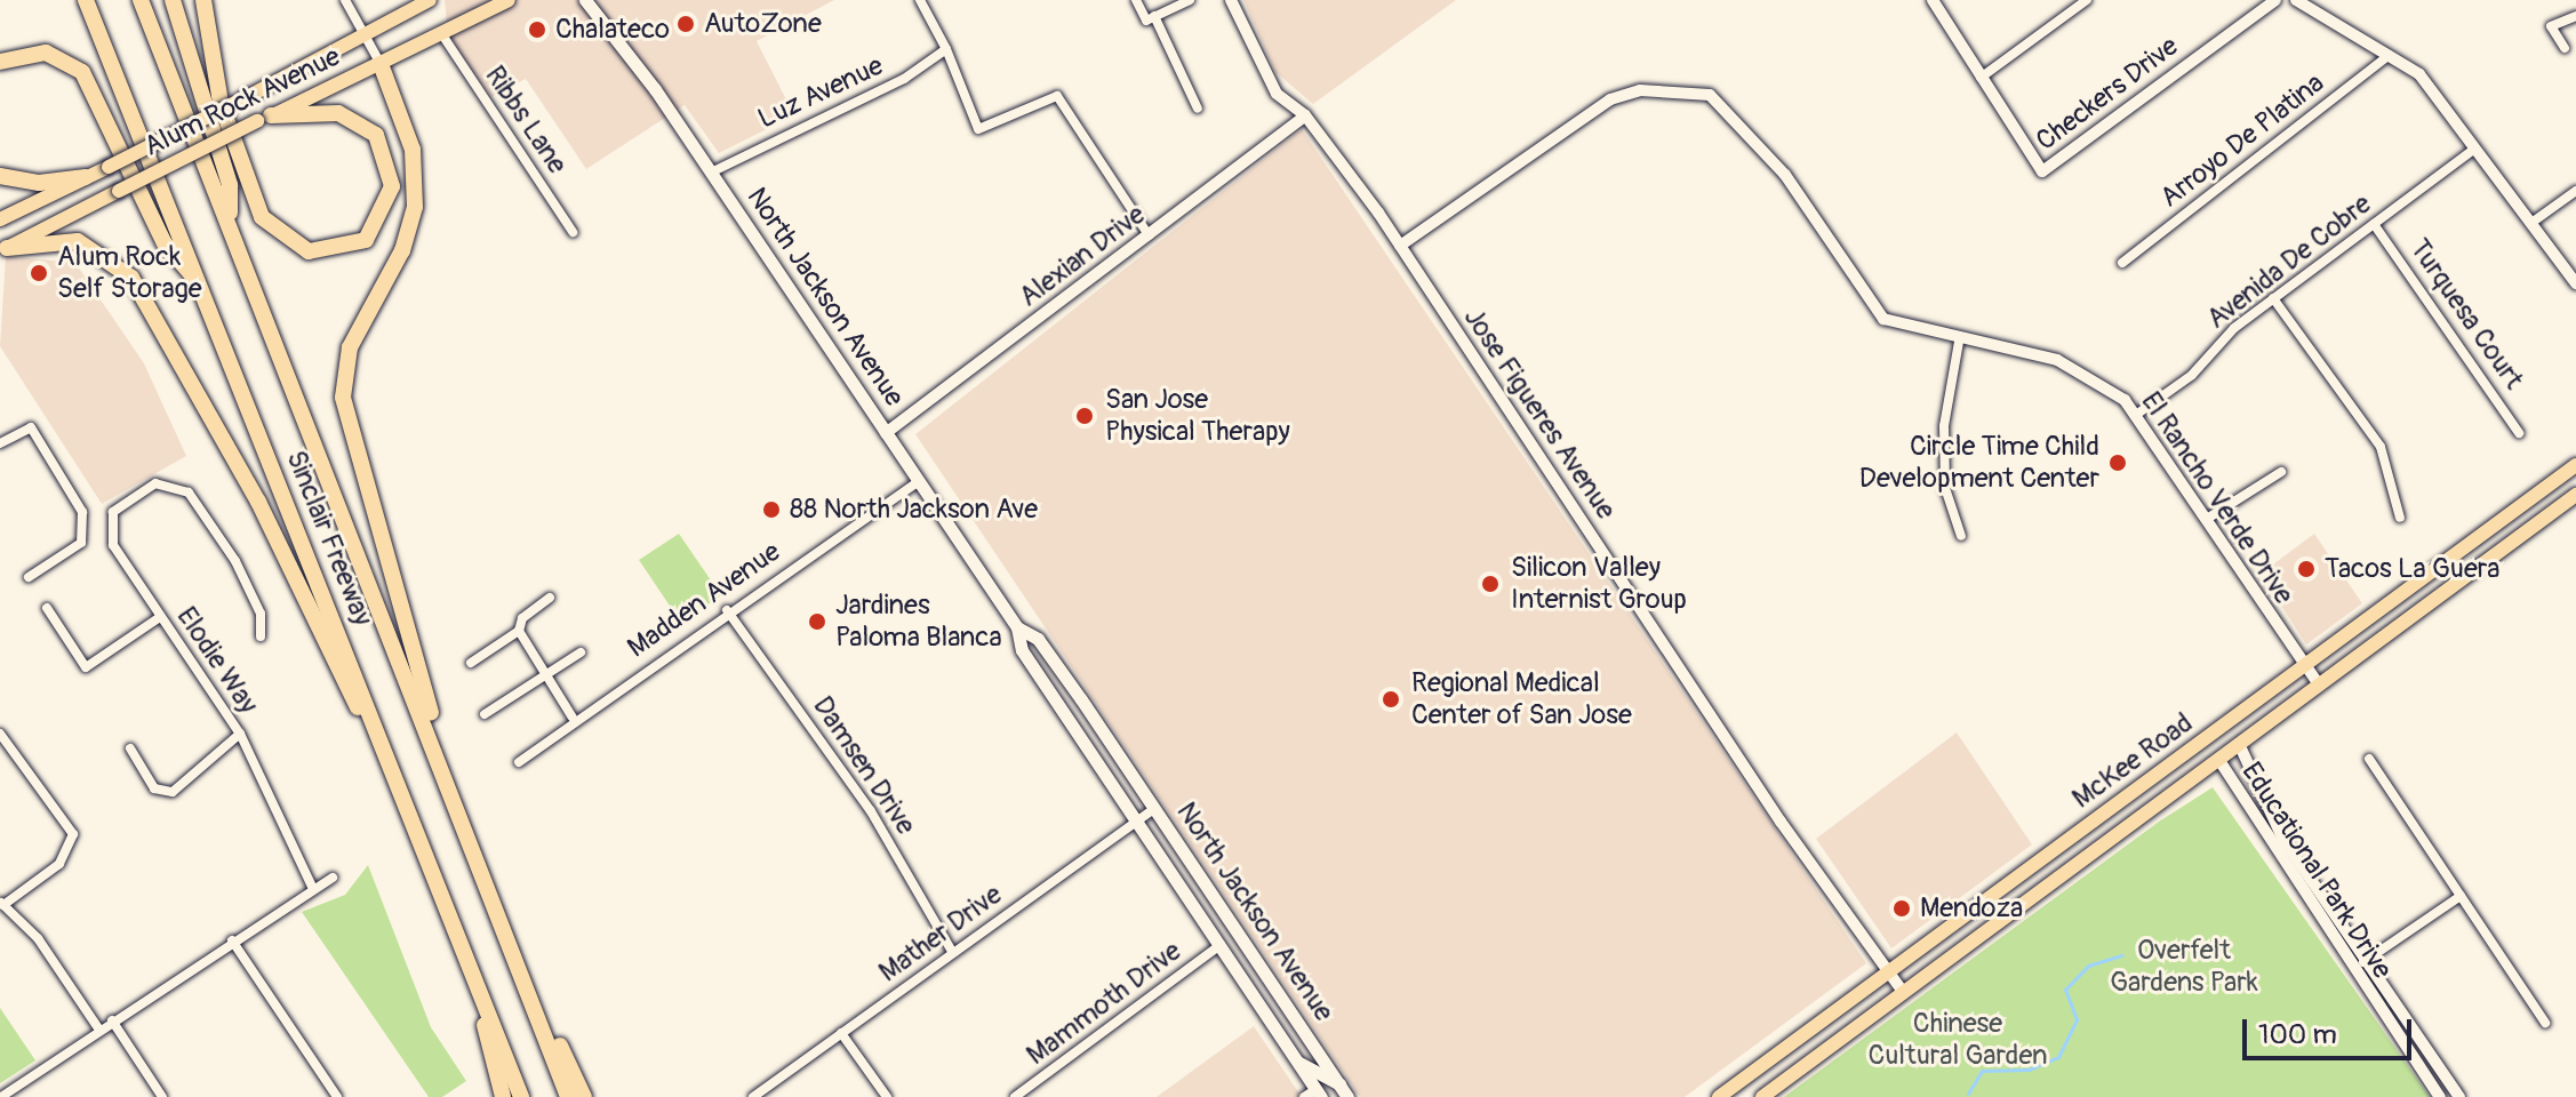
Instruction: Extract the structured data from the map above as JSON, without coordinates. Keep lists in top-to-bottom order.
{
  "streets": {
    "highway": ["Sinclair Freeway"],
    "main road": ["Alum Rock Avenue", "North Jackson Avenue", "McKee Road"],
    "street": [
      "Luz Avenue",
      "Checkers Drive",
      "Ribbs Lane",
      "Arroyo De Platina",
      "Alexian Drive",
      "Avenida De Cobre",
      "Turquesa Court",
      "Jose Figueres Avenue",
      "El Rancho Verde Drive",
      "Madden Avenue",
      "Elodie Way",
      "Damsen Drive",
      "Educational Park Drive",
      "Mather Drive",
      "Mammoth Drive"
    ]
  },
  "crossings": [
    ["Luz Avenue", "North Jackson Avenue"],
    ["Alum Rock Avenue", "Ribbs Lane"],
    ["Alexian Drive", "North Jackson Avenue"],
    ["Alexian Drive", "Jose Figueres Avenue"],
    ["Avenida De Cobre", "Turquesa Court"],
    ["Avenida De Cobre", "El Rancho Verde Drive"],
    ["North Jackson Avenue", "Madden Avenue"],
    ["North Jackson Avenue", "Mather Drive"],
    ["North Jackson Avenue", "Mammoth Drive"],
    ["Jose Figueres Avenue", "El Rancho Verde Drive"],
    ["Jose Figueres Avenue", "McKee Road"],
    ["El Rancho Verde Drive", "McKee Road"],
    ["Madden Avenue", "Damsen Drive"],
    ["McKee Road", "Educational Park Drive"],
    ["Damsen Drive", "Mather Drive"]
  ],
  "parks": ["Overfelt Gardens Park", "Chinese Cultural Garden"],
  "places": [
    "AutoZone",
    "Chalateco",
    "Alum Rock Self Storage",
    "San Jose Physical Therapy",
    "Circle Time Child Development Center",
    "88 North Jackson Ave",
    "Tacos La Guera",
    "Silicon Valley Internist Group",
    "Jardines Paloma Blanca",
    "Regional Medical Center of San Jose",
    "Mendoza"
  ],
  "scale_bar": "100 m"
}
